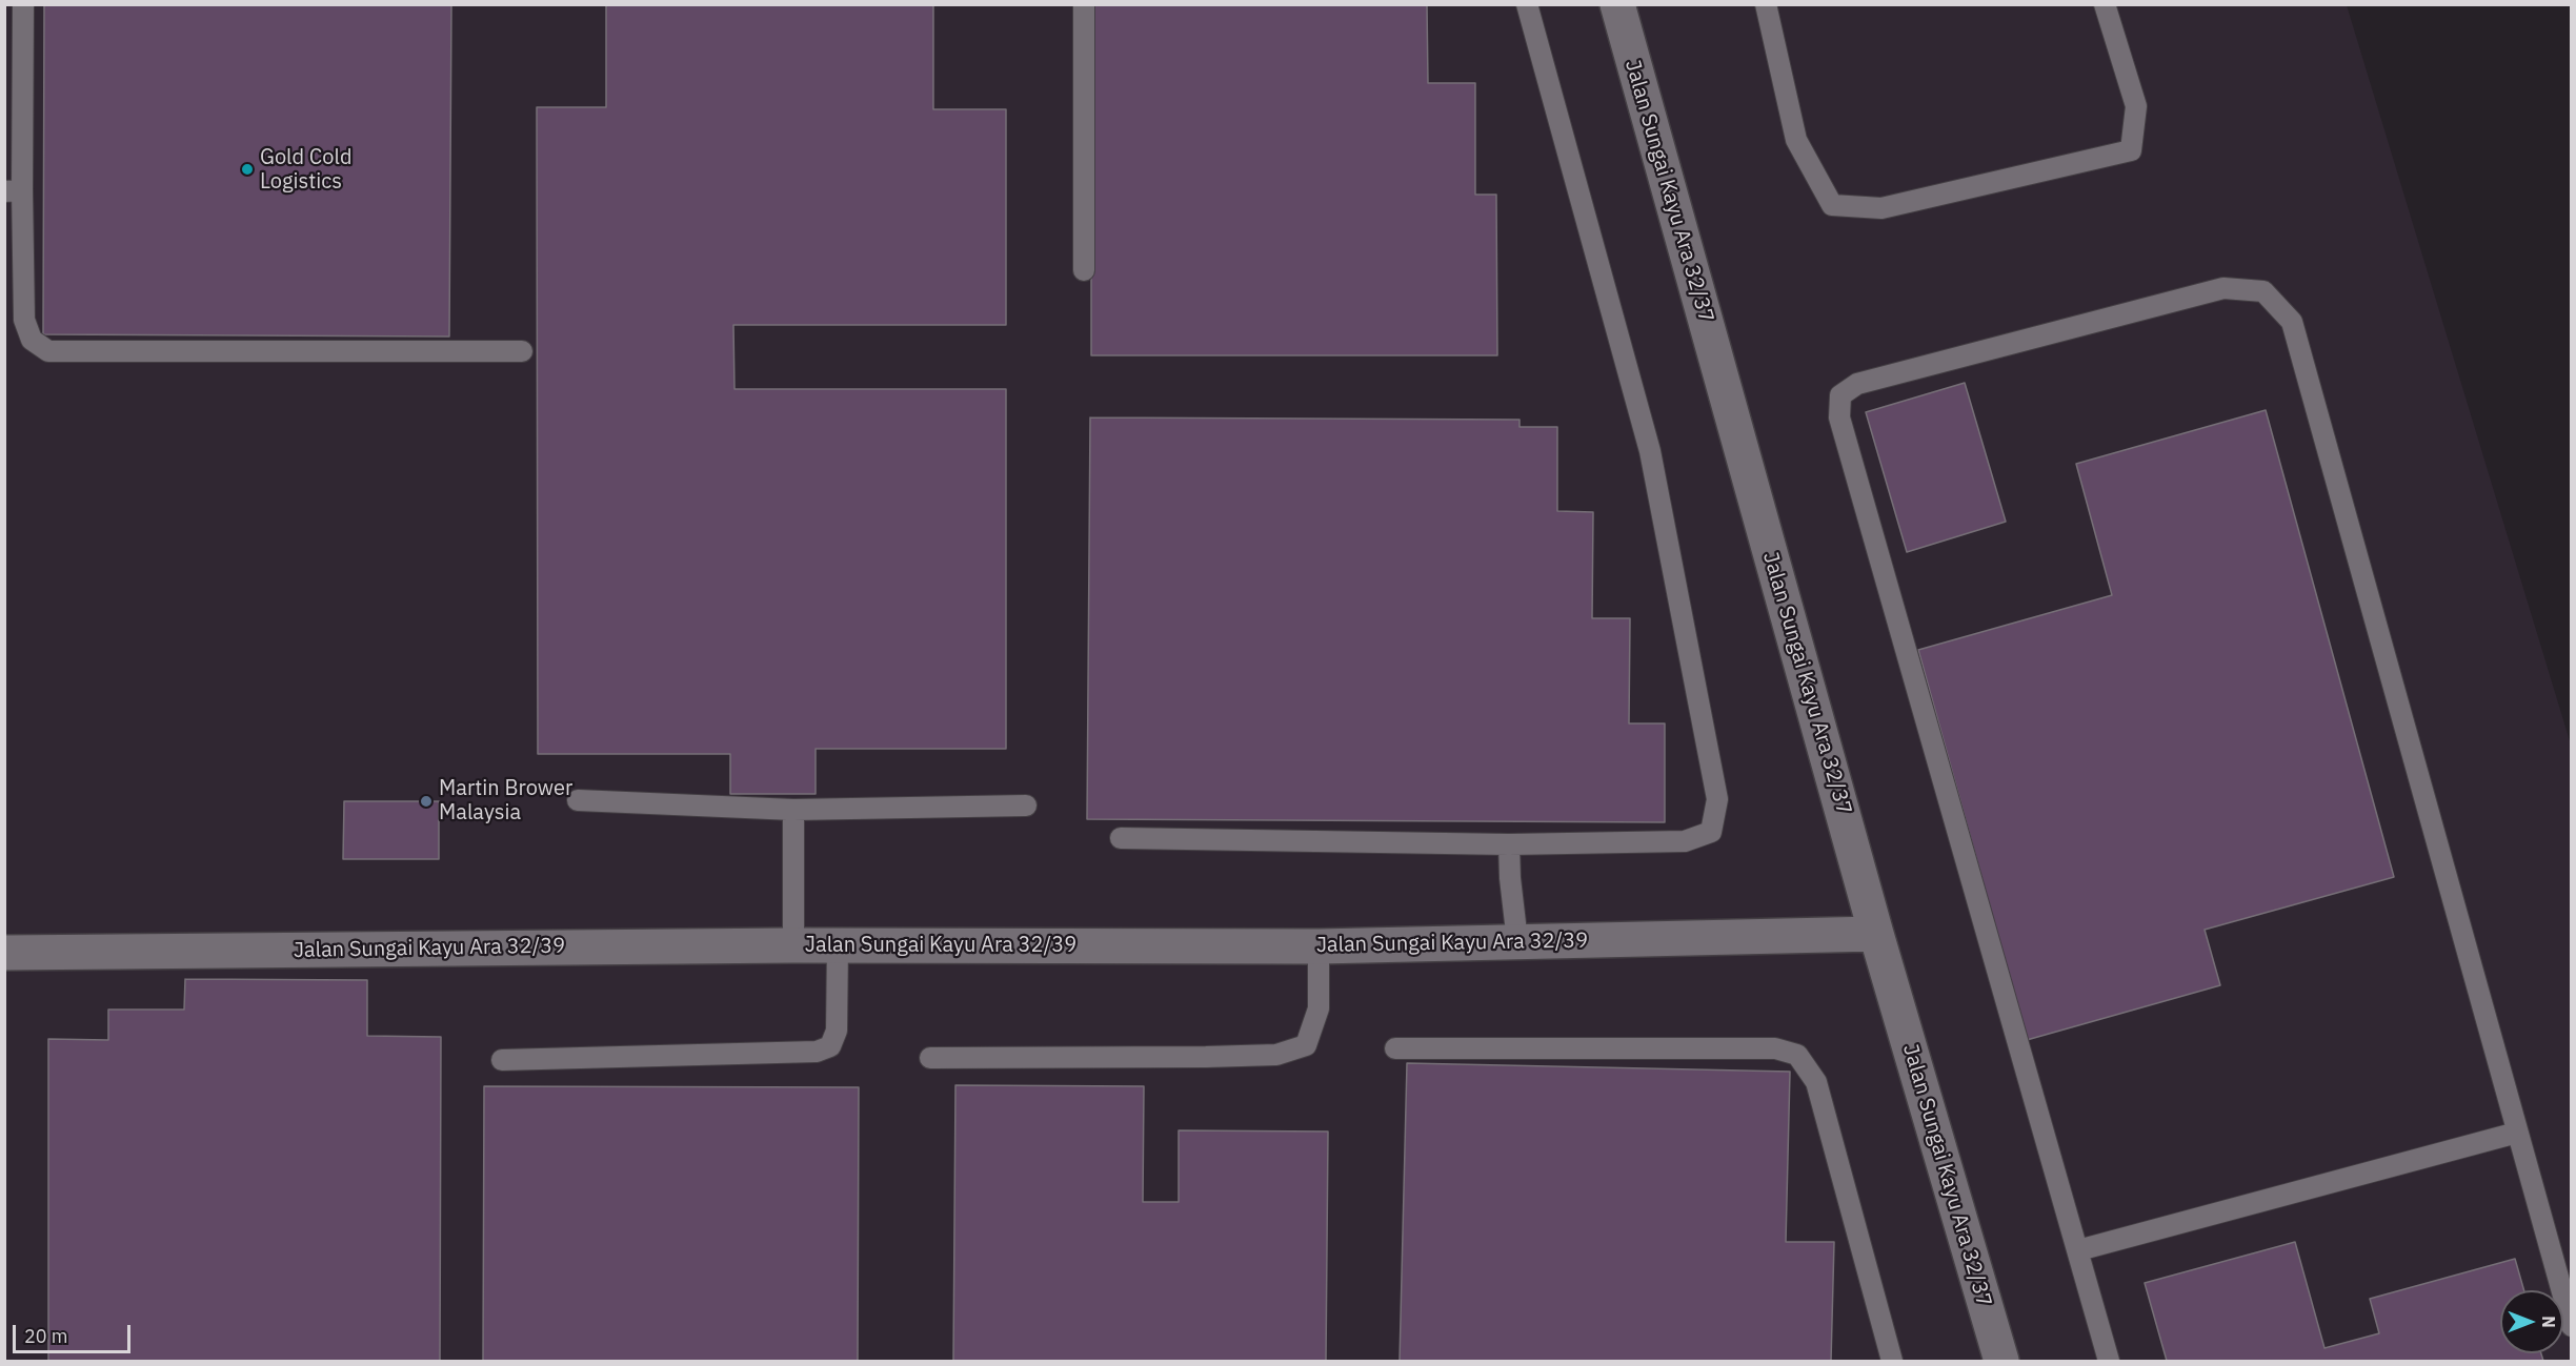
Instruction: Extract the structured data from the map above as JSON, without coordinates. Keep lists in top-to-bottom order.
{
  "streets": {
    "street": ["Jalan Sungai Kayu Ara 32/37", "Jalan Sungai Kayu Ara 32/39"]
  },
  "crossings": [
    ["Jalan Sungai Kayu Ara 32/37", "Jalan Sungai Kayu Ara 32/39"]
  ],
  "places": ["Gold Cold Logistics", "Martin Brower Malaysia"],
  "scale_bar": "20 m",
  "north": "right"
}
